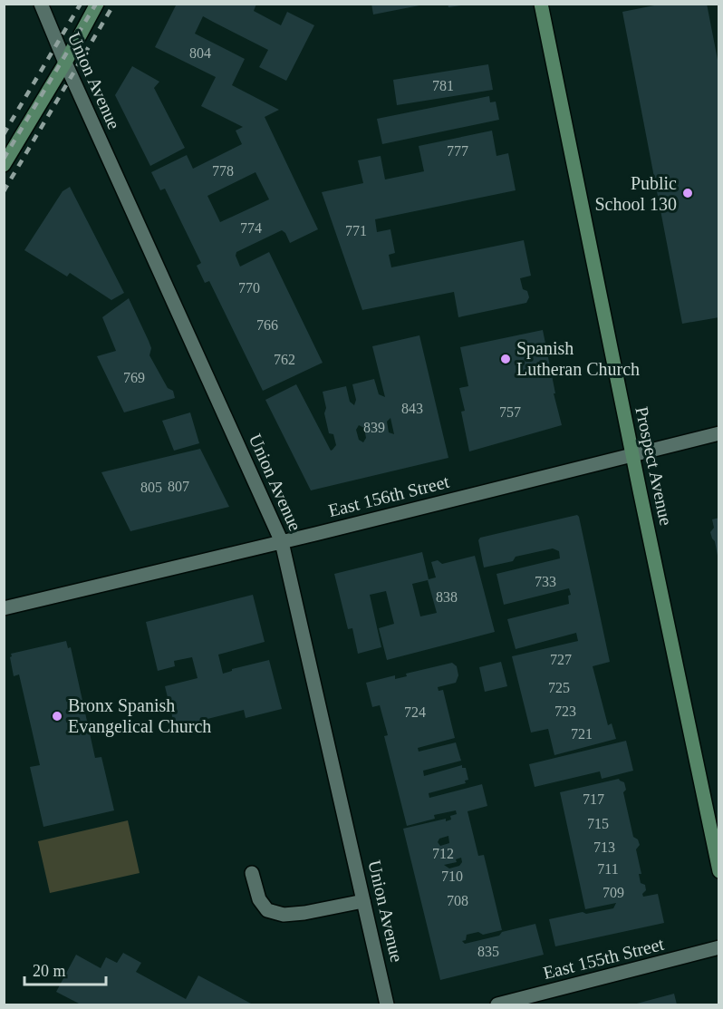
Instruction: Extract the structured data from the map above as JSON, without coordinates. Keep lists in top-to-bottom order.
{
  "streets": {
    "street": [
      "Union Avenue",
      "Prospect Avenue",
      "East 156th Street",
      "East 155th Street"
    ]
  },
  "crossings": [
    ["Union Avenue", "East 156th Street"],
    ["Prospect Avenue", "East 156th Street"]
  ],
  "places": ["Public School 130", "Spanish Lutheran Church", "Bronx Spanish Evangelical Church"],
  "house_numbers": [
    "804",
    "781",
    "777",
    "778",
    "774",
    "771",
    "770",
    "766",
    "762",
    "769",
    "843",
    "757",
    "839",
    "807",
    "805",
    "733",
    "838",
    "727",
    "725",
    "723",
    "724",
    "721",
    "717",
    "715",
    "713",
    "712",
    "711",
    "710",
    "709",
    "708",
    "835"
  ],
  "scale_bar": "20 m"
}
